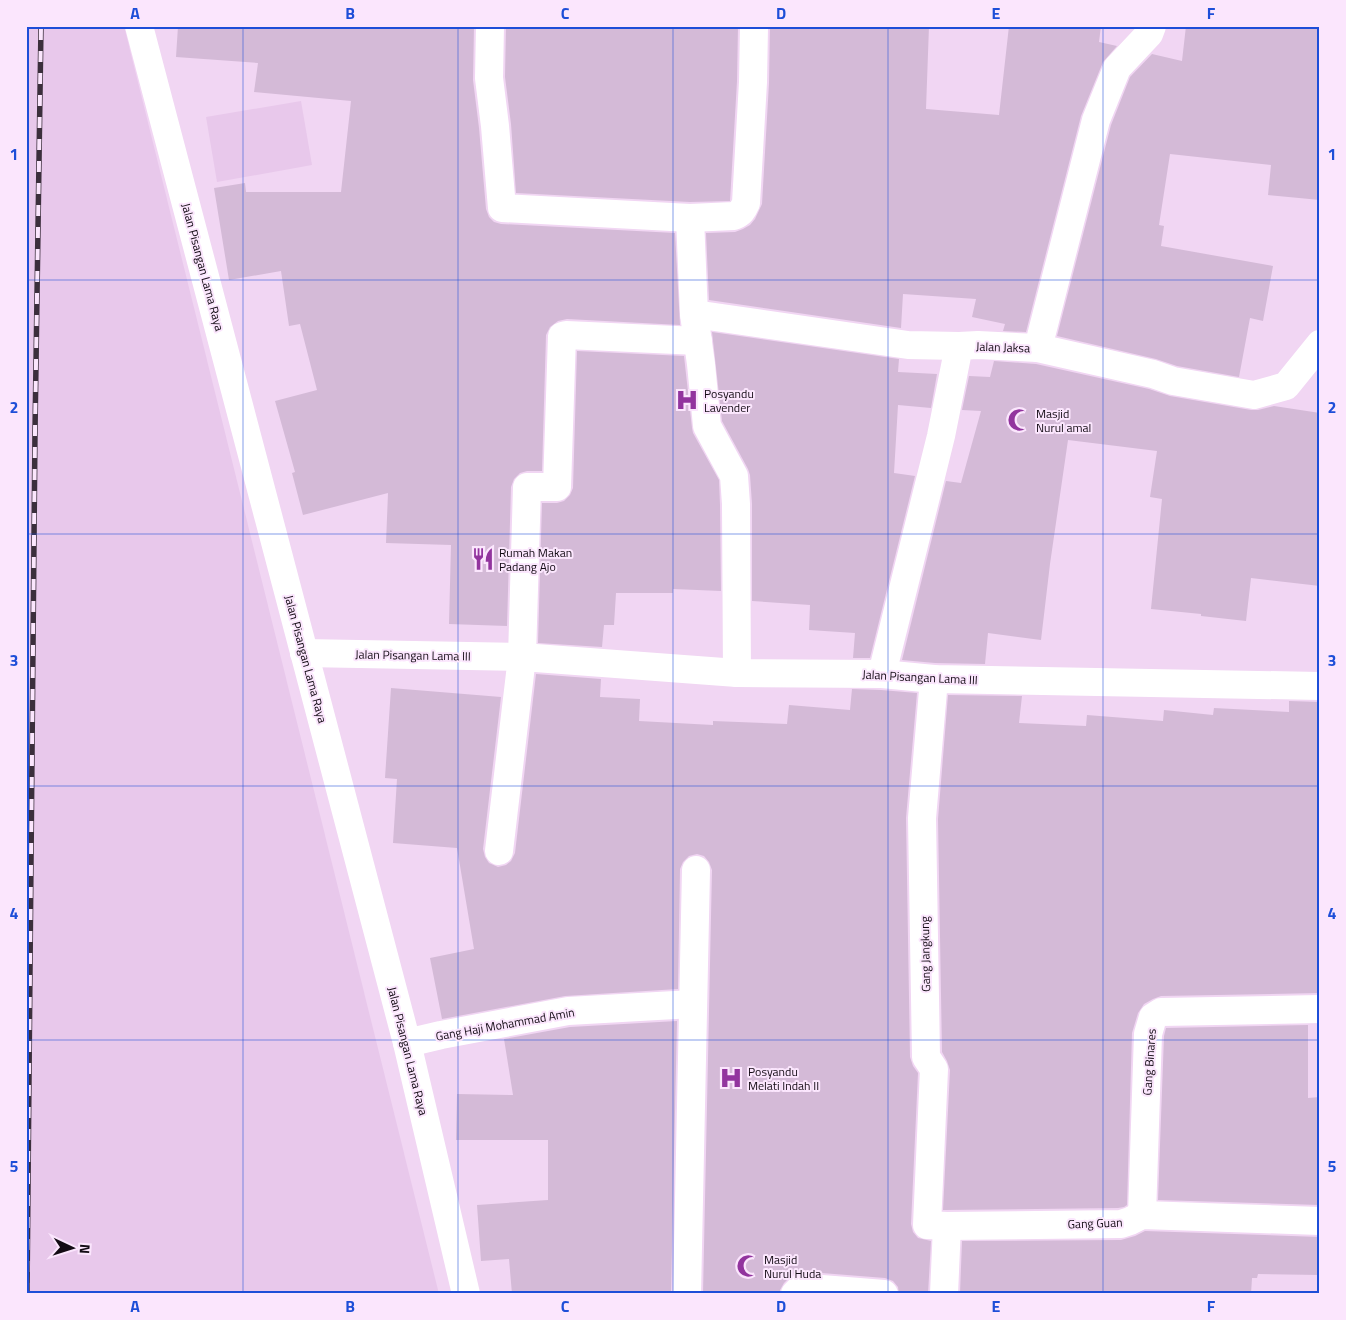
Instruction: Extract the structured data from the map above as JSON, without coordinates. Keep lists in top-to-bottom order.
{
  "streets": {
    "street": [
      "Jalan Pisangan Lama Raya",
      "Jalan Jaksa",
      "Jalan Pisangan Lama III",
      "Gang Jangkung",
      "Gang Haji Mohammad Amin",
      "Gang Binares",
      "Gang Guan"
    ]
  },
  "crossings": [
    ["Jalan Pisangan Lama Raya", "Jalan Pisangan Lama III"],
    ["Jalan Pisangan Lama Raya", "Gang Haji Mohammad Amin"],
    ["Jalan Jaksa", "Jalan Pisangan Lama III"],
    ["Jalan Pisangan Lama III", "Gang Jangkung"],
    ["Gang Jangkung", "Gang Guan"],
    ["Gang Binares", "Gang Guan"]
  ],
  "places": {
    "hospital": ["Posyandu Lavender", "Posyandu Melati Indah II"],
    "mosque": ["Masjid Nurul amal", "Masjid Nurul Huda"],
    "restaurant": ["Rumah Makan Padang Ajo"]
  },
  "north": "right",
  "grid": {
    "columns": [
      "A",
      "B",
      "C",
      "D",
      "E",
      "F"
    ],
    "rows": [
      "1",
      "2",
      "3",
      "4",
      "5"
    ]
  }
}
